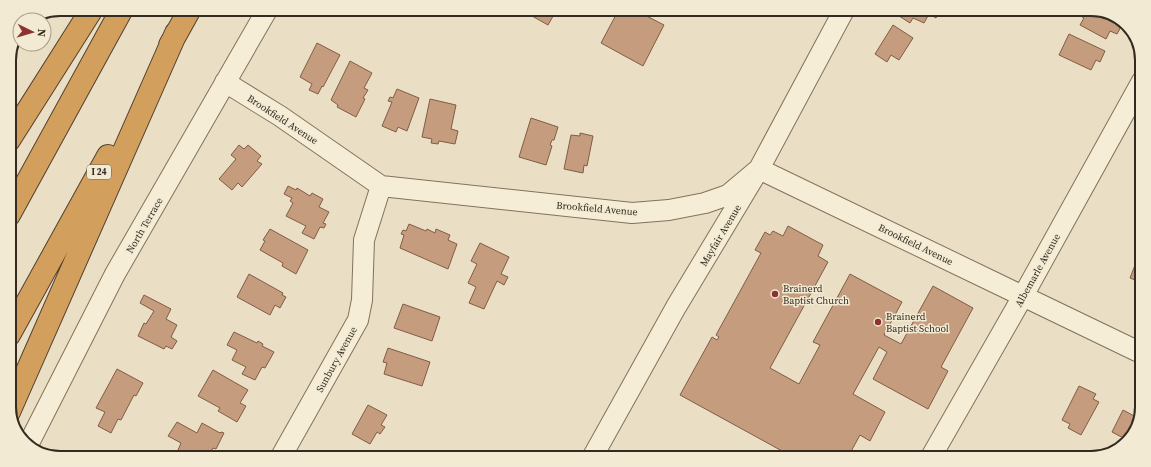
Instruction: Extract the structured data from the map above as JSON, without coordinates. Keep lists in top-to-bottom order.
{
  "streets": {
    "highway": ["I 24"],
    "street": [
      "Brookfield Avenue",
      "North Terrace",
      "Mayfair Avenue",
      "Albemarle Avenue",
      "Sunbury Avenue"
    ]
  },
  "crossings": [
    ["Brookfield Avenue", "North Terrace"],
    ["Brookfield Avenue", "Mayfair Avenue"],
    ["Brookfield Avenue", "Albemarle Avenue"],
    ["Brookfield Avenue", "Sunbury Avenue"]
  ],
  "places": ["Brainerd Baptist Church", "Brainerd Baptist School"],
  "north": "right"
}
